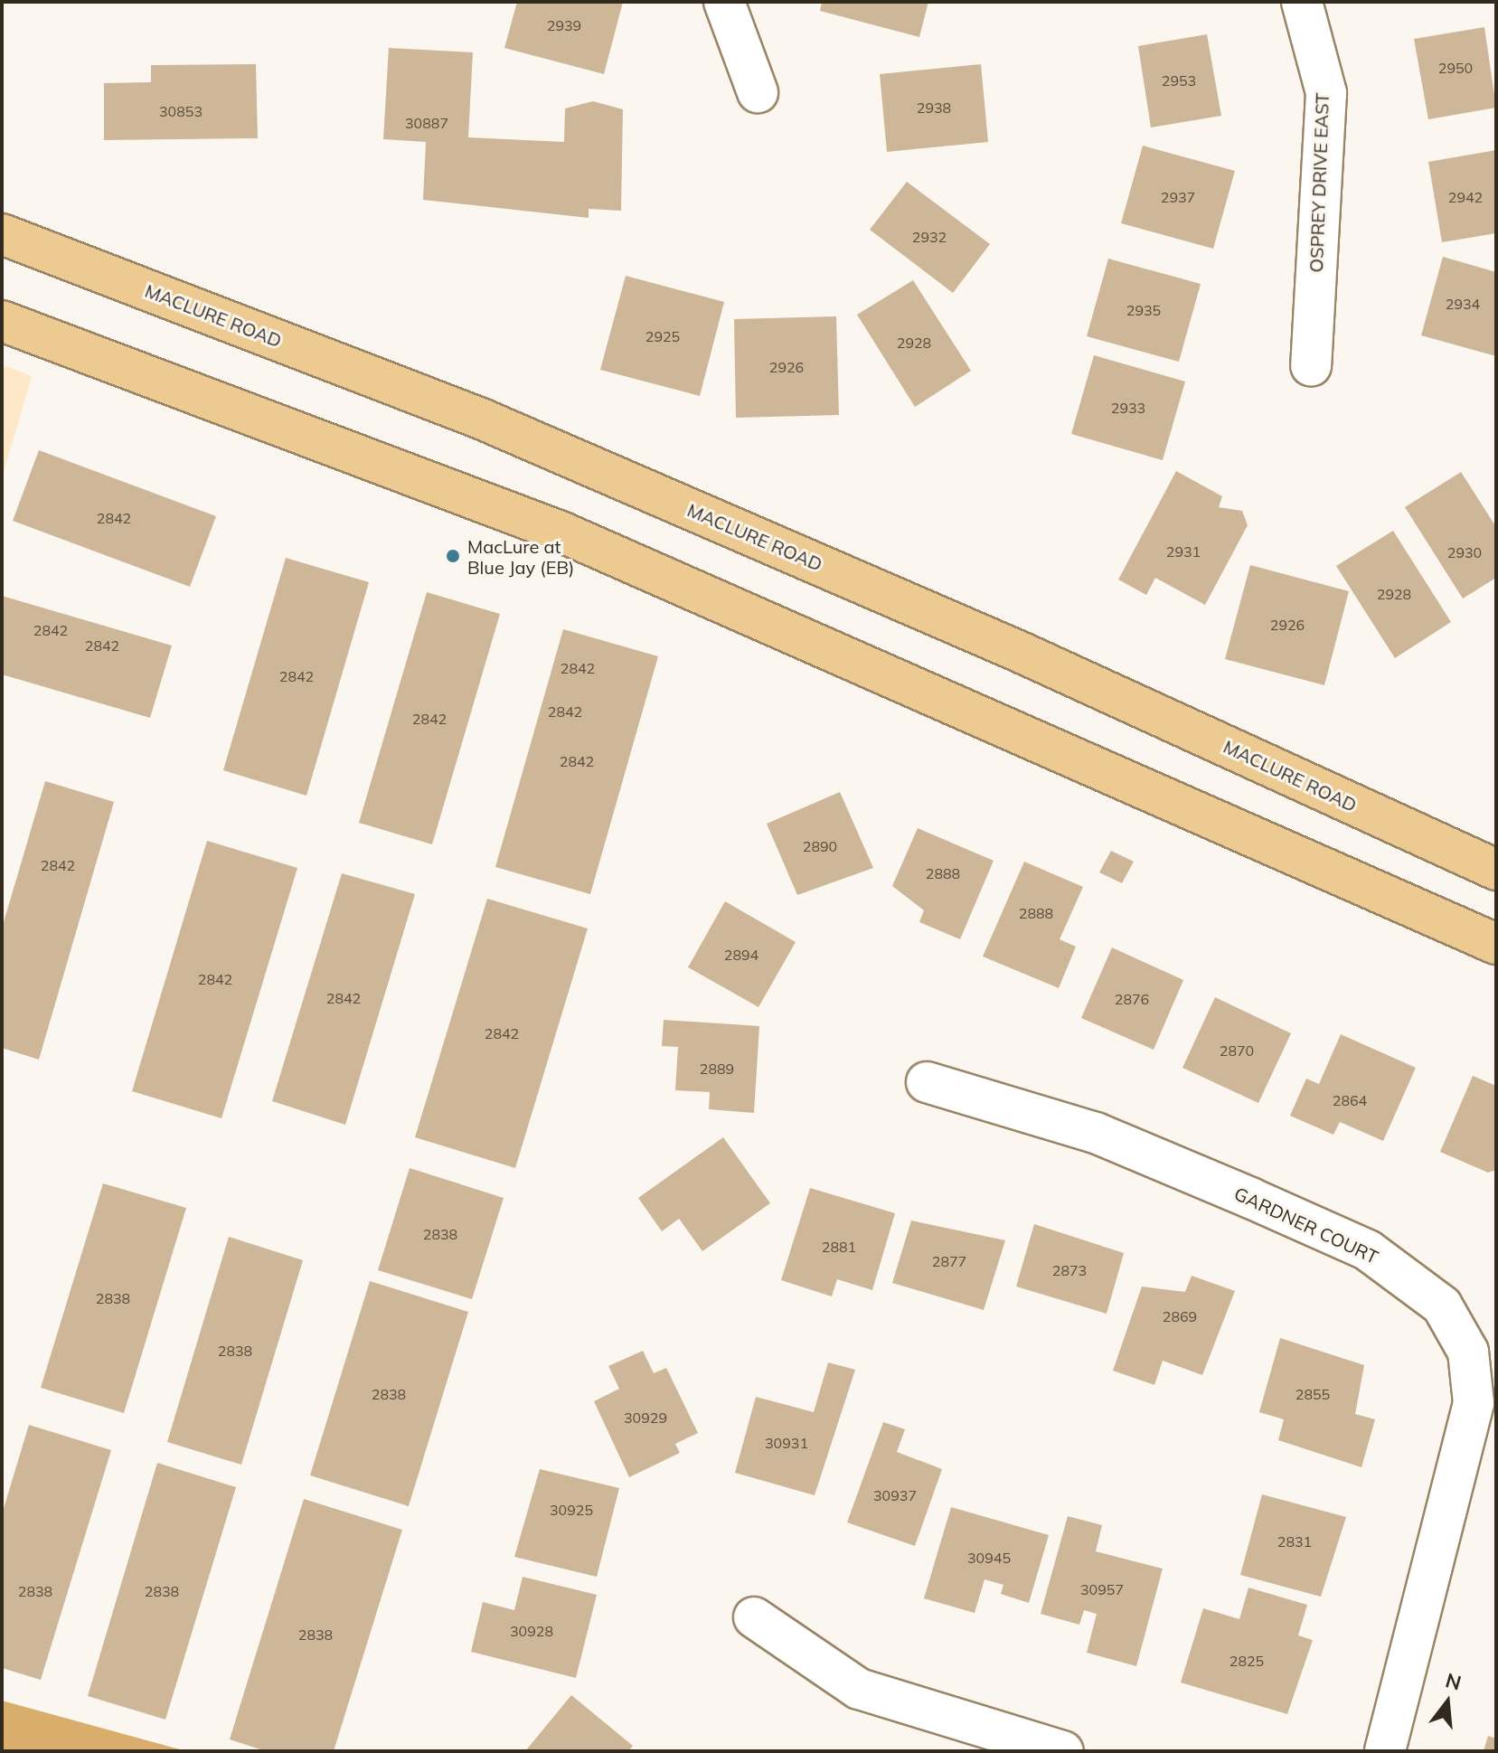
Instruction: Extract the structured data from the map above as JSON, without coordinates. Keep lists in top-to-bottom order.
{
  "streets": {
    "main road": ["MACLURE ROAD"],
    "street": ["OSPREY DRIVE EAST", "GARDNER COURT"]
  },
  "places": ["MacLure at Blue Jay (EB)"],
  "house_numbers": [
    "2939",
    "2950",
    "2953",
    "2938",
    "30853",
    "30887",
    "2937",
    "2942",
    "2932",
    "2934",
    "2935",
    "2925",
    "2928",
    "2926",
    "2933",
    "2842",
    "2931",
    "2930",
    "2928",
    "2926",
    "2842",
    "2842",
    "2842",
    "2842",
    "2842",
    "2842",
    "2842",
    "2890",
    "2842",
    "2888",
    "2888",
    "2894",
    "2842",
    "2842",
    "2876",
    "2842",
    "2870",
    "2889",
    "2864",
    "2838",
    "2881",
    "2877",
    "2873",
    "2838",
    "2869",
    "2838",
    "2838",
    "2855",
    "30929",
    "30931",
    "30937",
    "30925",
    "2831",
    "30945",
    "30957",
    "2838",
    "2838",
    "30928",
    "2838",
    "2825"
  ],
  "north": "top"
}
